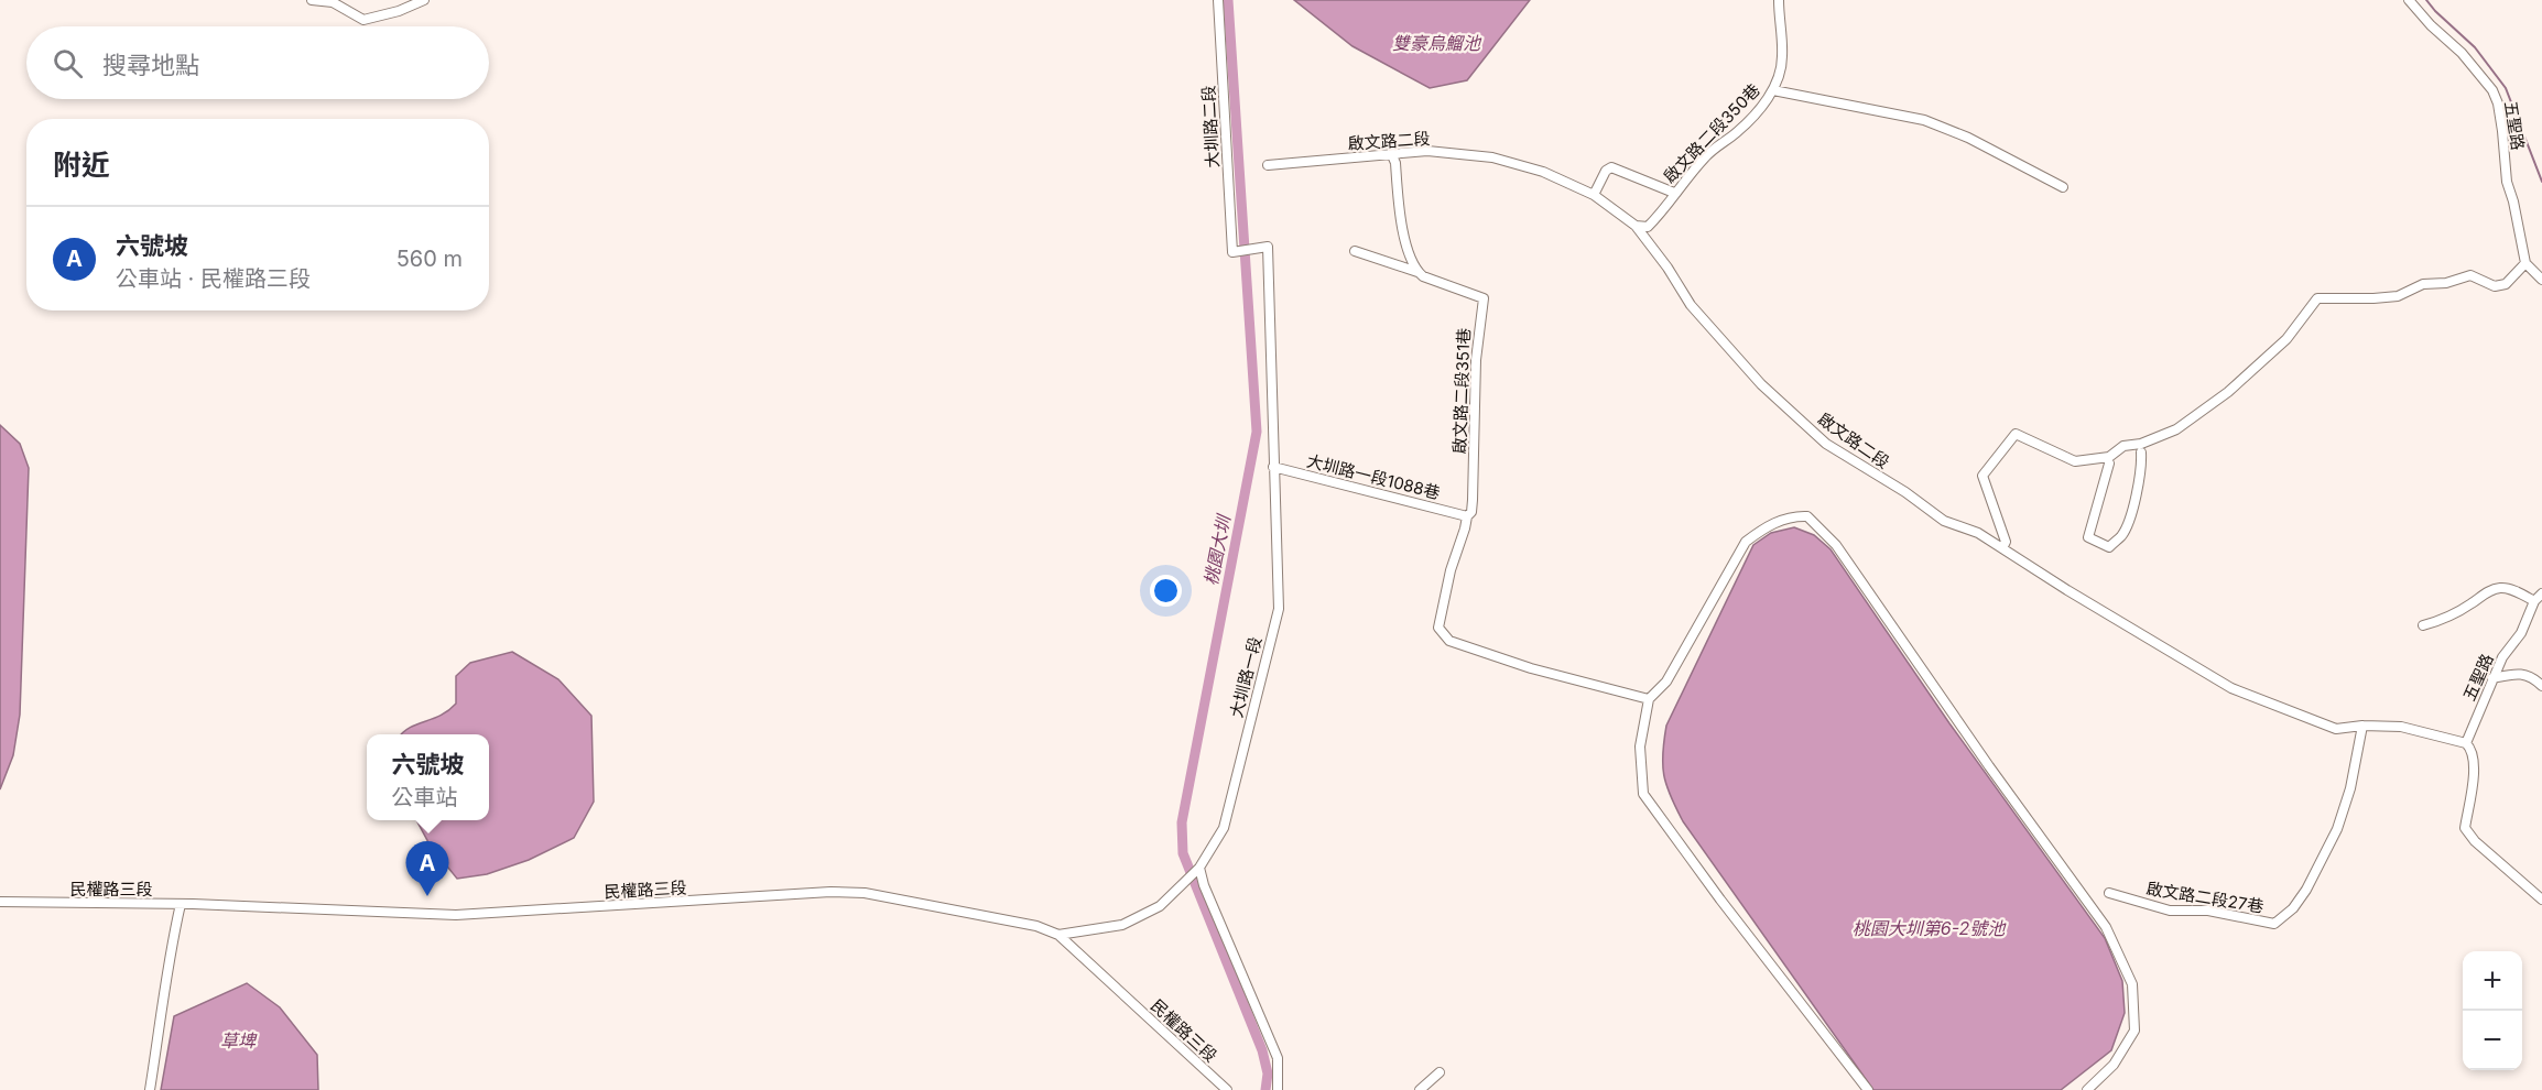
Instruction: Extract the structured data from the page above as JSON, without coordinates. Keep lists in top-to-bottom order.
{
  "streets": {
    "street": [
      "五聖路",
      "大圳路二段",
      "啟文路二段350巷",
      "啟文路二段",
      "啟文路二段351巷",
      "大圳路一段1088巷",
      "大圳路一段",
      "民權路三段",
      "啟文路二段27巷"
    ]
  },
  "crossings": [
    ["五聖路", "啟文路二段"],
    ["大圳路二段", "大圳路一段"],
    ["啟文路二段350巷", "啟文路二段"],
    ["啟文路二段", "啟文路二段27巷"],
    ["啟文路二段351巷", "大圳路一段1088巷"],
    ["大圳路一段1088巷", "大圳路一段"],
    ["大圳路一段", "民權路三段"]
  ],
  "water": [
    "雙豪烏鰡池",
    "桃園大圳",
    "桃園大圳第6-2號池",
    "草埤"
  ],
  "page": {
    "search": "搜尋地點",
    "heading": "附近",
    "list": [
      {
        "mark": "A",
        "name": "六號坡",
        "note": "公車站 · 民權路三段",
        "value": "560 m"
      }
    ],
    "popup": ["六號坡", "公車站"],
    "pins": "A",
    "map_buttons": ["+", "−"]
  }
}
